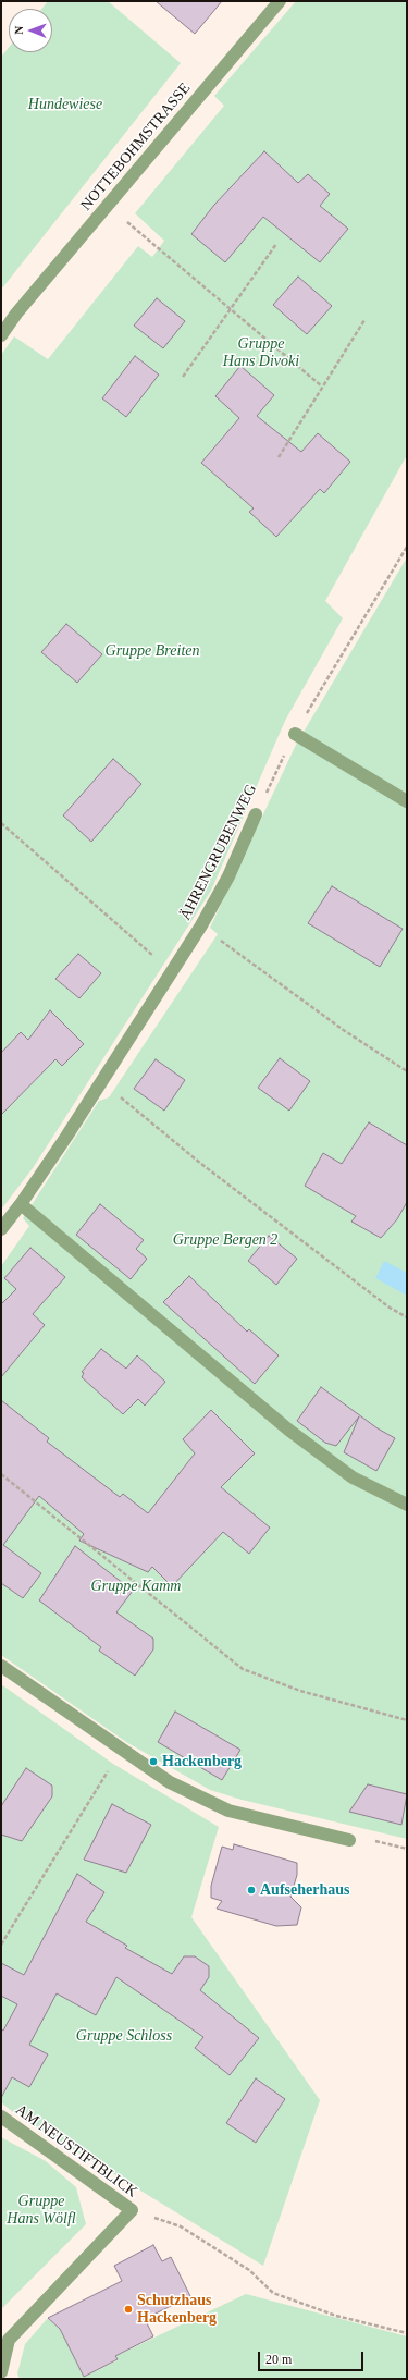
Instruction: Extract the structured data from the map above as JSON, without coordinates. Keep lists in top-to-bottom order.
{
  "streets": {
    "street": ["NOTTEBOHMSTRASSE", "ÄHRENGRUBENWEG", "AM NEUSTIFTBLICK"]
  },
  "parks": [
    "Hundewiese",
    "Gruppe Hans Divoki",
    "Gruppe Breiten",
    "Gruppe Bergen 2",
    "Gruppe Kamm",
    "Gruppe Schloss",
    "Gruppe Hans Wölfl"
  ],
  "places": ["Hackenberg", "Aufseherhaus", "Schutzhaus Hackenberg"],
  "scale_bar": "20 m",
  "north": "left"
}
